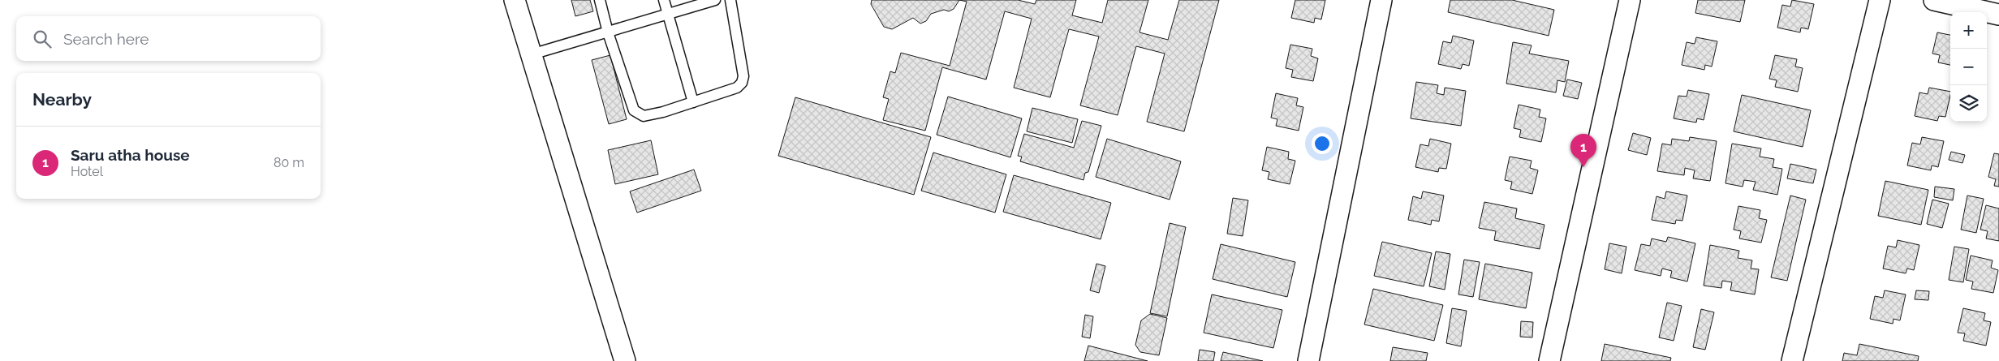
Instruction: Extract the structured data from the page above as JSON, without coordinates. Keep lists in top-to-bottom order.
{
  "page": {
    "map_buttons": ["+", "−"],
    "search": "Search here",
    "heading": "Nearby",
    "list": [
      {
        "mark": "1",
        "name": "Saru atha house",
        "note": "Hotel",
        "value": "80 m"
      }
    ],
    "pins": "1"
  }
}
